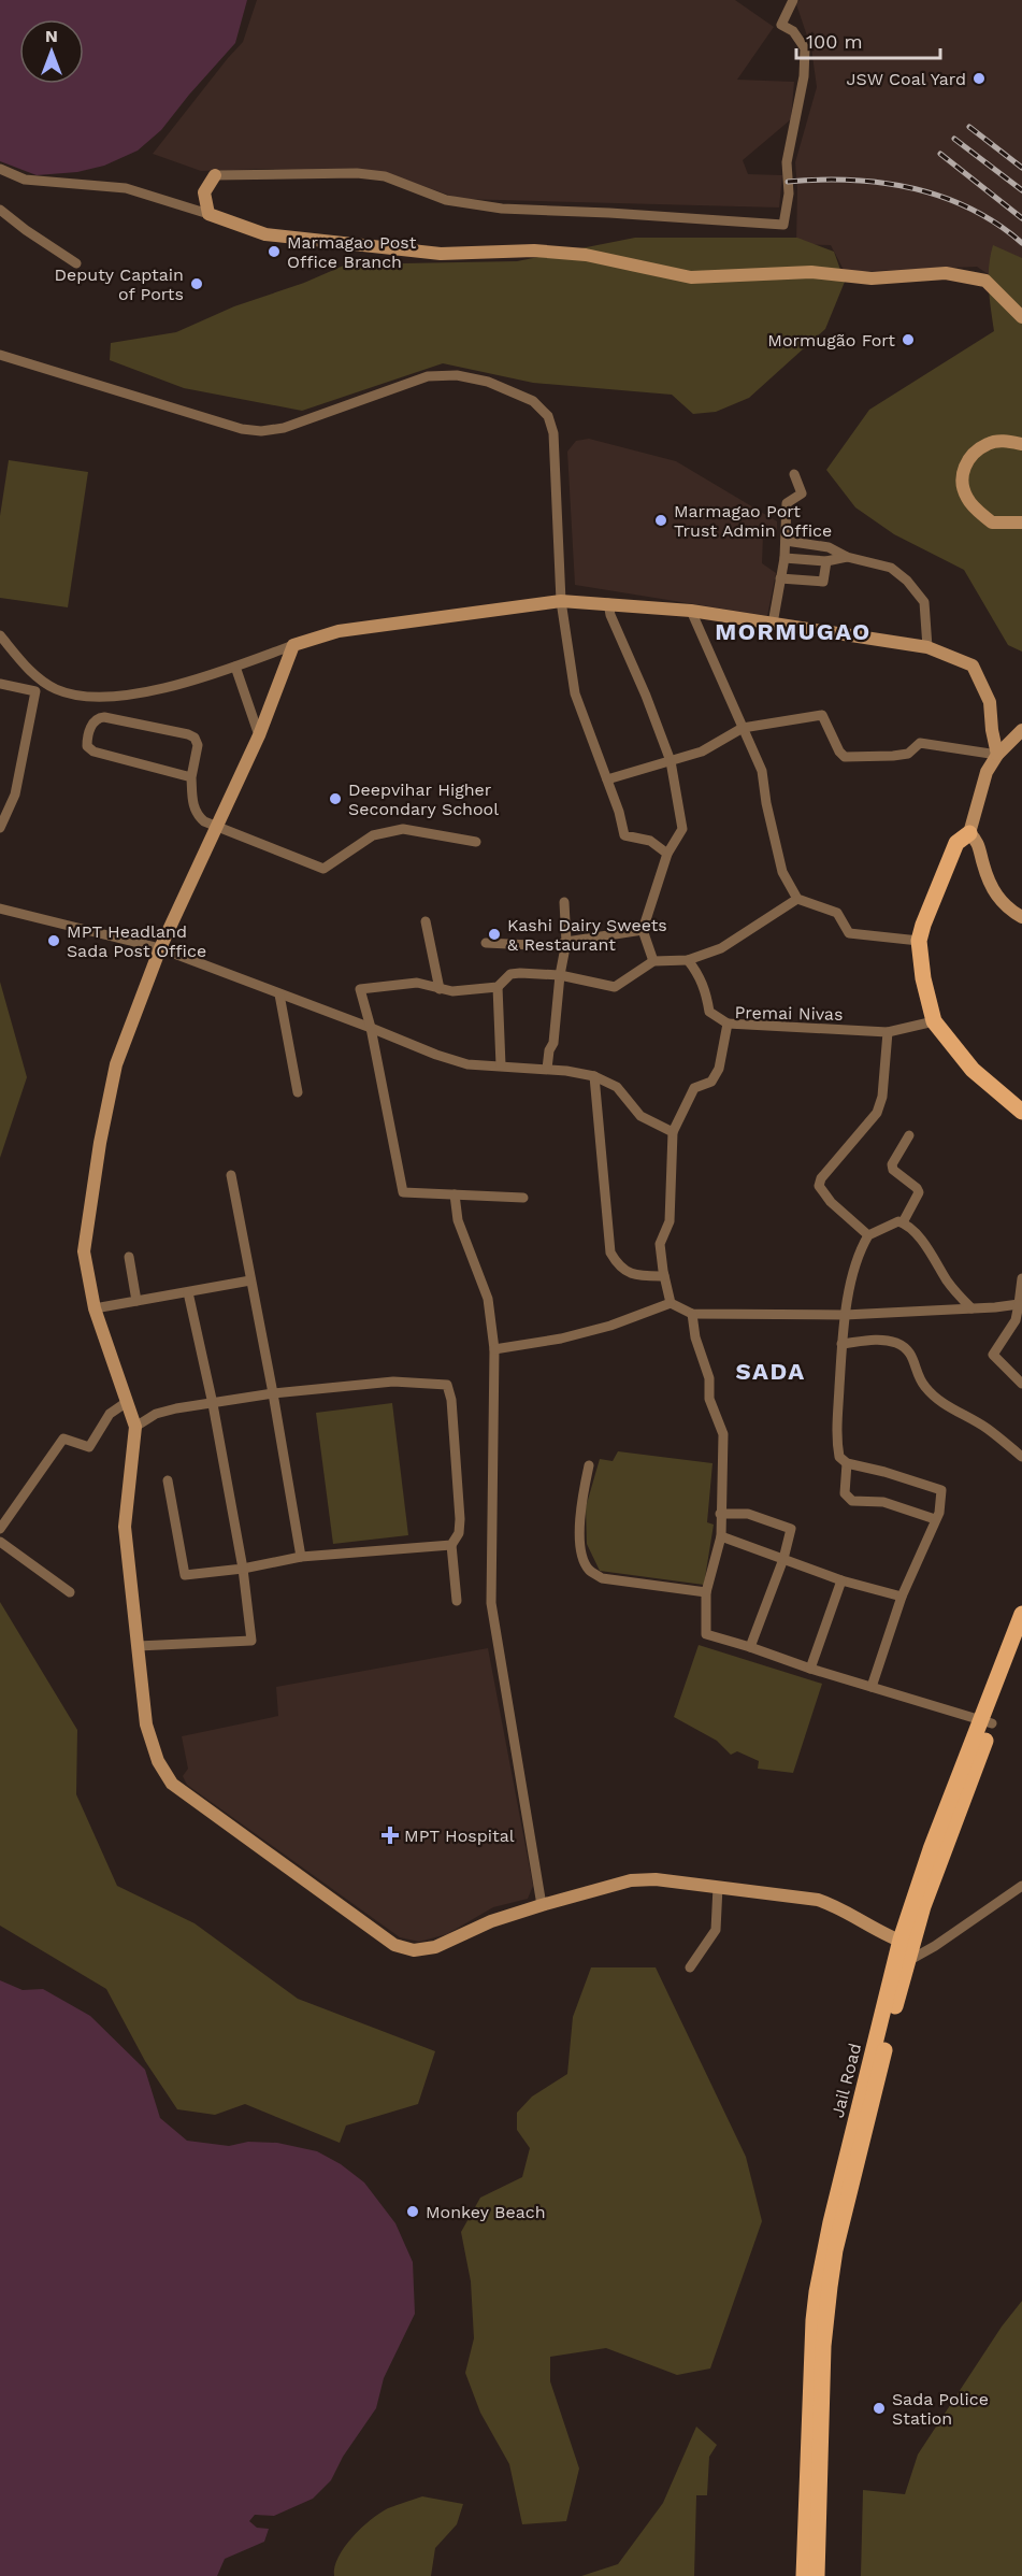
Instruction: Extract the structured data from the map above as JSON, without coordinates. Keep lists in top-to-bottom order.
{
  "streets": {
    "main road": ["Jail Road"],
    "street": ["Premai Nivas"]
  },
  "districts": ["MORMUGAO", "SADA"],
  "places": {
    "other": [
      "JSW Coal Yard",
      "Marmagao Post Office Branch",
      "Deputy Captain of Ports",
      "Mormugão Fort",
      "Marmagao Port Trust Admin Office",
      "Deepvihar Higher Secondary School",
      "Kashi Dairy Sweets & Restaurant",
      "MPT Headland Sada Post Office",
      "Monkey Beach",
      "Sada Police Station"
    ],
    "health": ["MPT Hospital"]
  },
  "scale_bar": "100 m",
  "north": "top"
}
